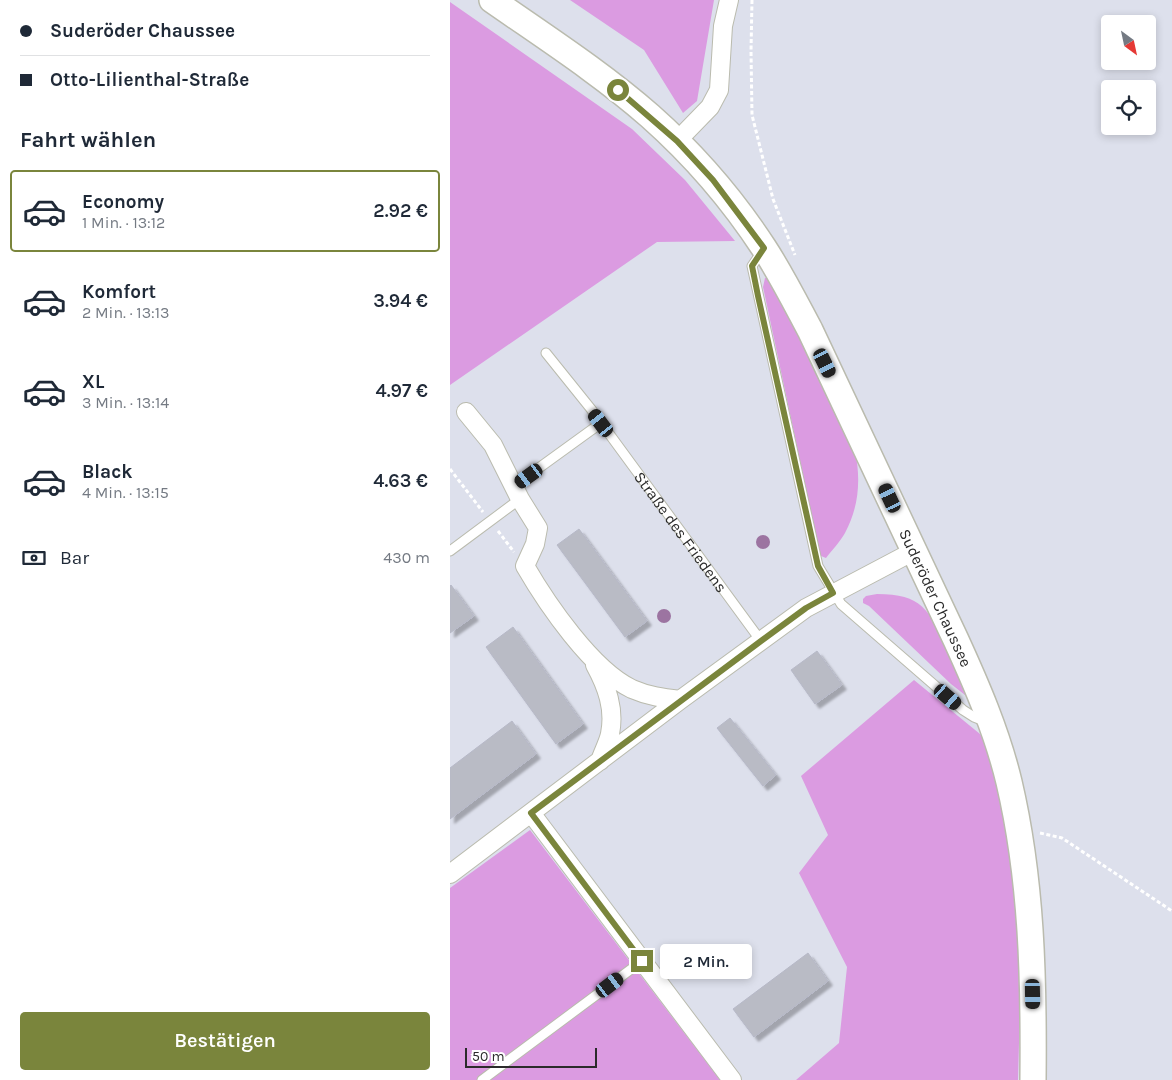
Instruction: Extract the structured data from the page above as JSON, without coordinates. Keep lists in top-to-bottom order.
{
  "streets": {
    "street": ["Suderöder Chaussee"],
    "lane": ["Straße des Friedens"]
  },
  "scale_bar": "50 m",
  "north": "bottom right",
  "page": {
    "banner": ["Suderöder Chaussee", "Otto-Lilienthal-Straße"],
    "heading": "Fahrt wählen",
    "list": [
      {
        "name": "Economy",
        "note": "1 Min. · 13:12",
        "value": "2.92 €"
      },
      {
        "name": "Komfort",
        "note": "2 Min. · 13:13",
        "value": "3.94 €"
      },
      {
        "name": "XL",
        "note": "3 Min. · 13:14",
        "value": "4.97 €"
      },
      {
        "name": "Black",
        "note": "4 Min. · 13:15",
        "value": "4.63 €"
      }
    ],
    "pay": ["Bar", "430 m"],
    "bubble": "2 Min.",
    "buttons": "Bestätigen",
    "scale": "50 m"
  }
}
